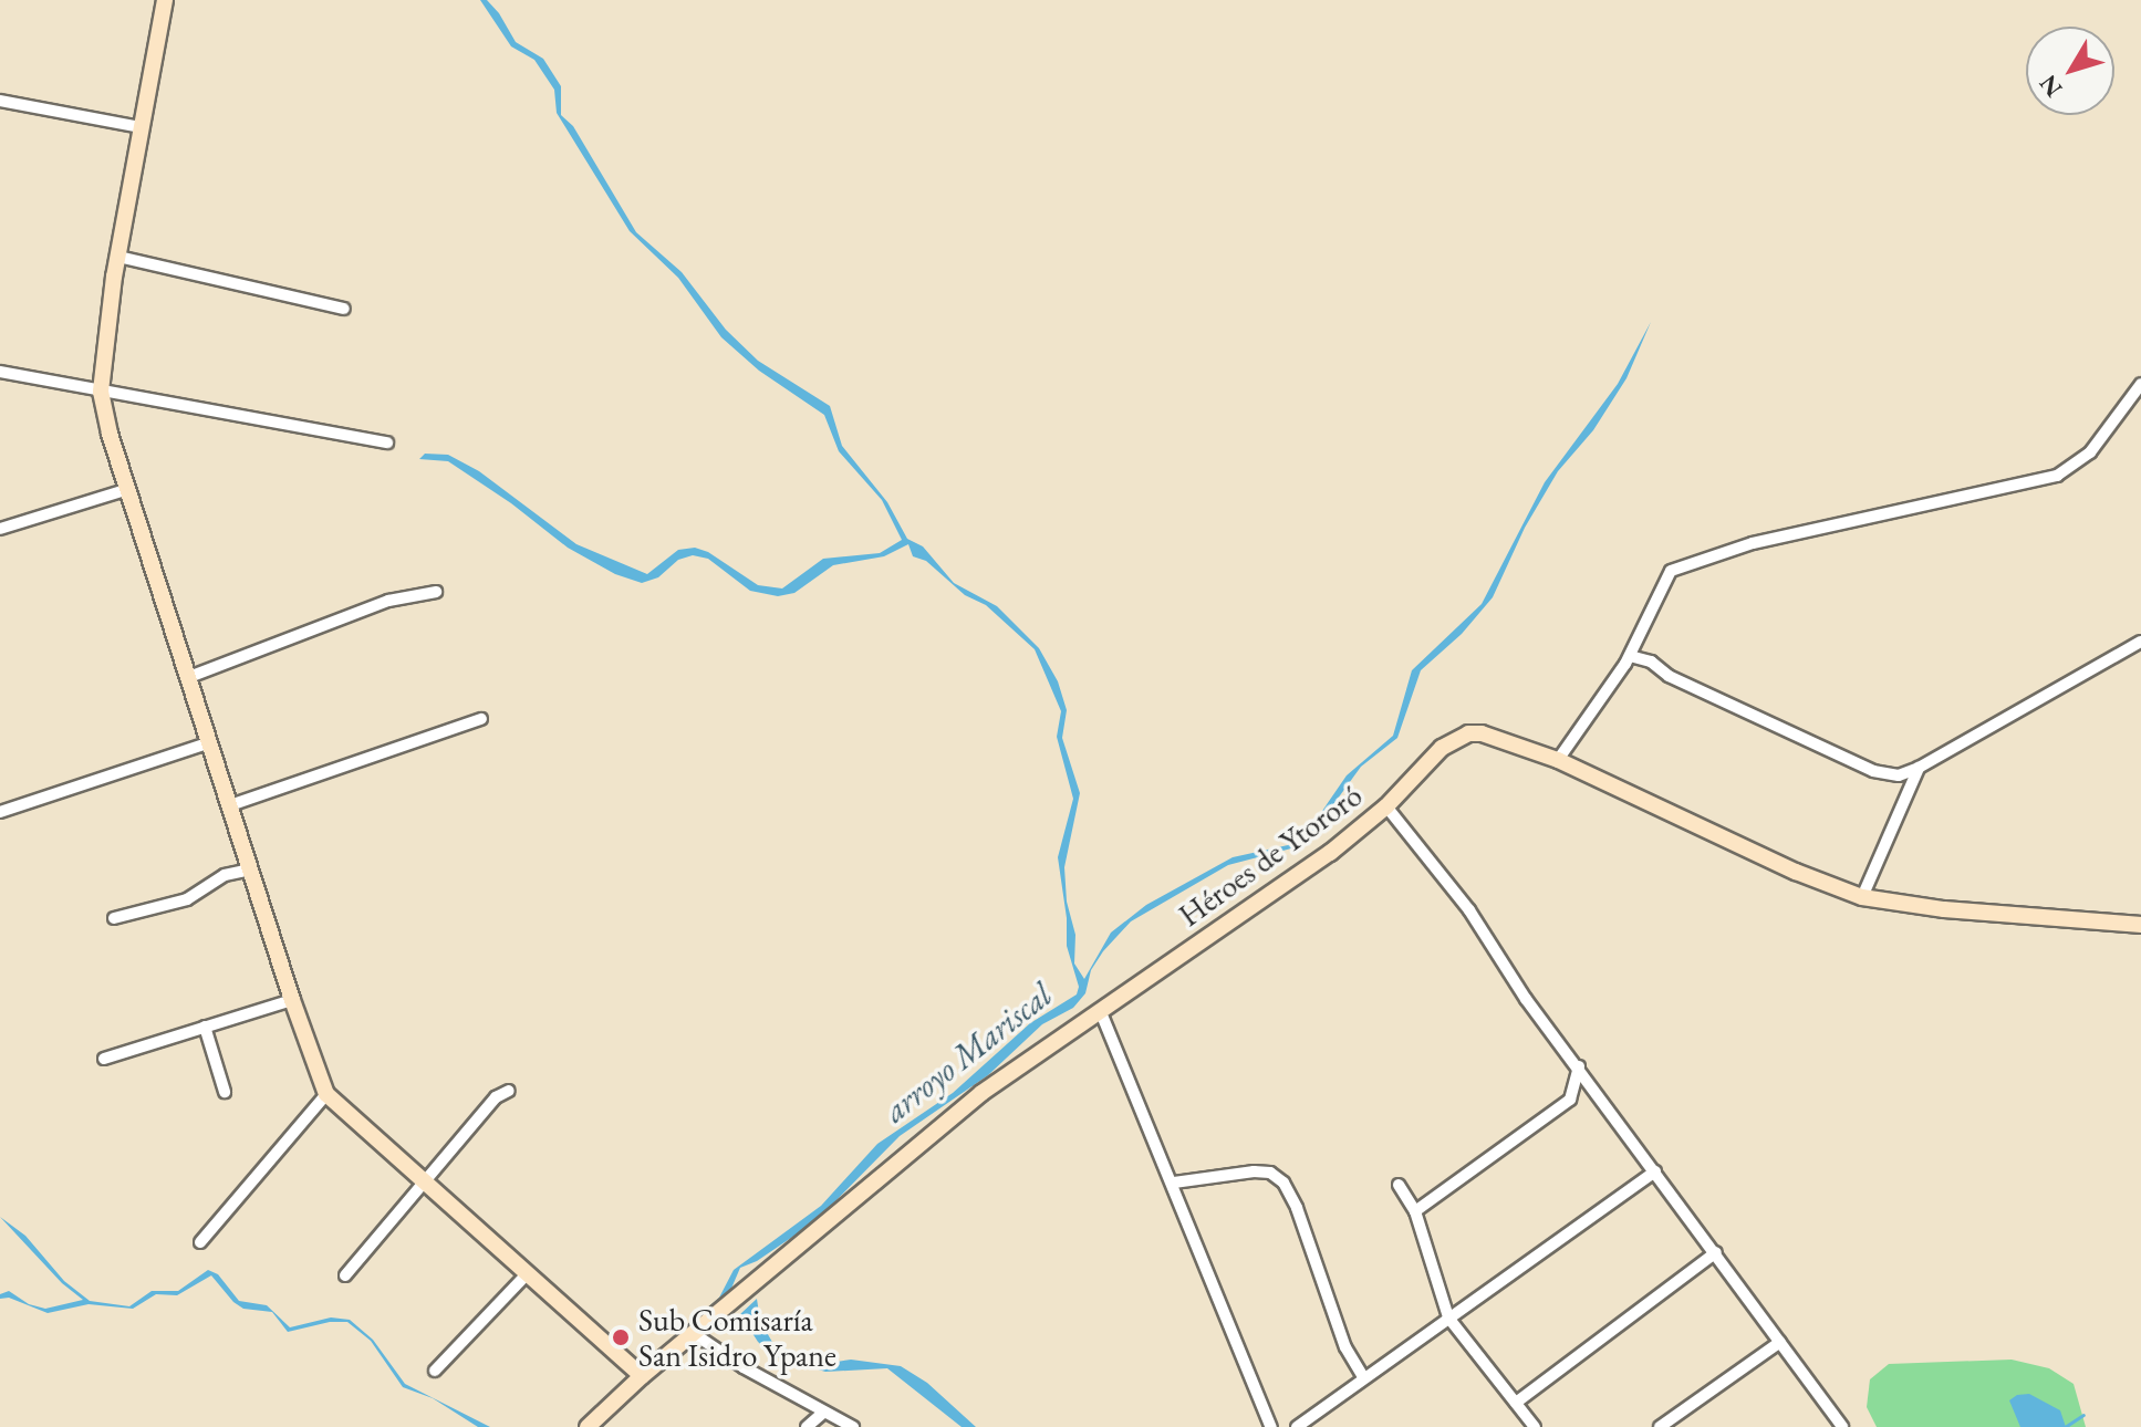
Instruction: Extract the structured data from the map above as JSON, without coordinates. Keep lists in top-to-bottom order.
{
  "streets": {
    "main road": ["Héroes de Ytororó"]
  },
  "water": ["arroyo Mariscal"],
  "places": ["Sub Comisaría San Isidro Ypane"],
  "north": "bottom left"
}
